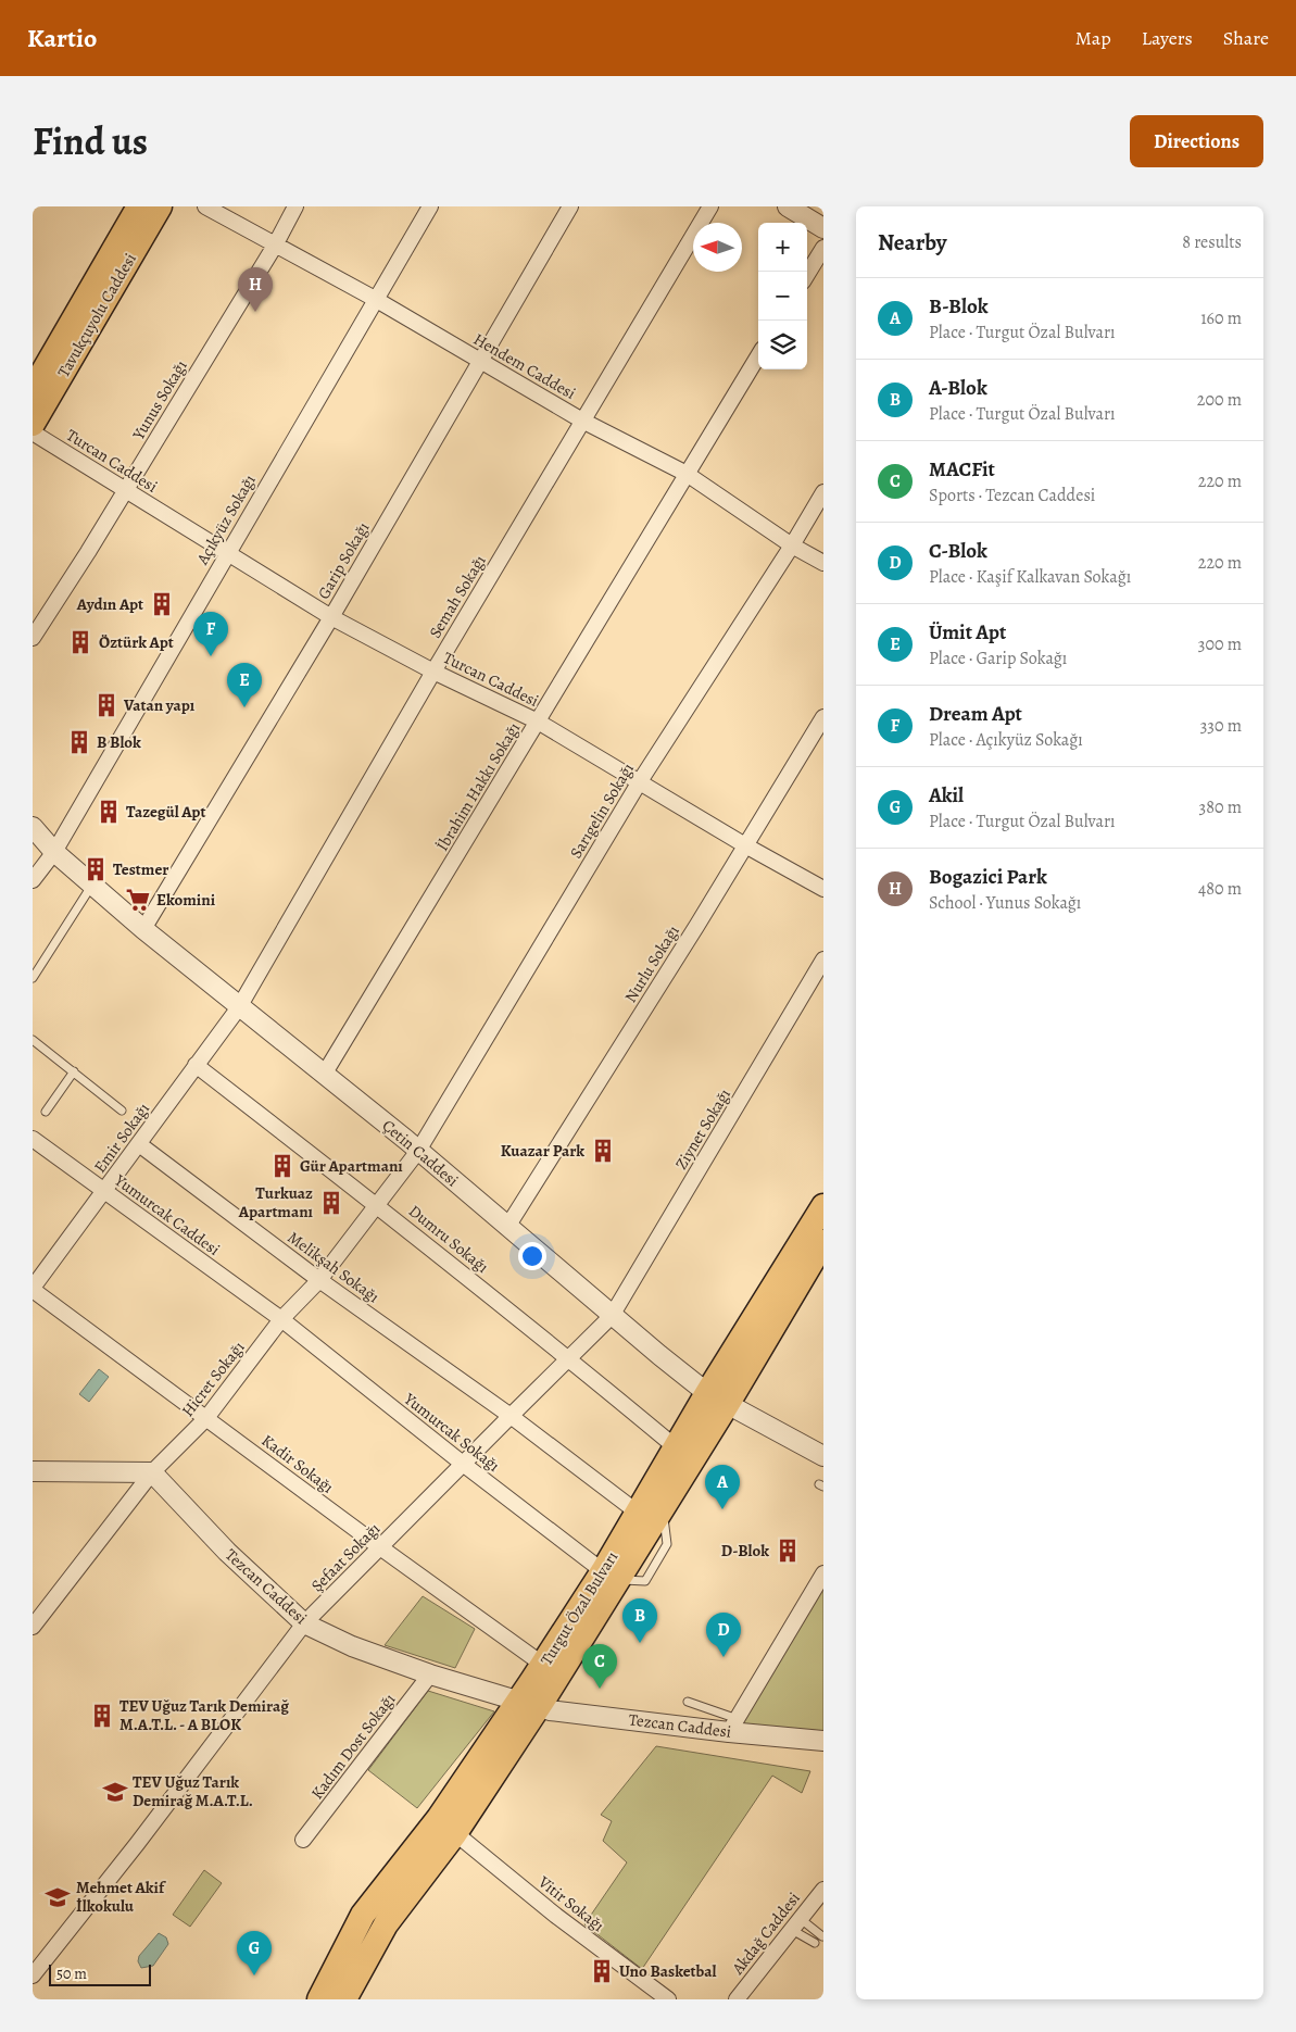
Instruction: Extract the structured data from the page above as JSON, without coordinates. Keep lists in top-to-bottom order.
{
  "streets": {
    "main road": ["Tavukçuyolu Caddesi", "Turgut Özal Bulvarı"],
    "street": [
      "Hendem Caddesi",
      "Yunus Sokağı",
      "Turcan Caddesi",
      "Açıkyüz Sokağı",
      "Garip Sokağı",
      "Semah Sokağı",
      "İbrahim Hakkı Sokağı",
      "Sarıgelin Sokağı",
      "Nurlu Sokağı",
      "Ziynet Sokağı",
      "Emir Sokağı",
      "Çetin Caddesi",
      "Yumurcak Caddesi",
      "Dumru Sokağı",
      "Melikşah Sokağı",
      "Hicret Sokağı",
      "Yumurcak Sokağı",
      "Kadir Sokağı",
      "Şefaat Sokağı",
      "Tezcan Caddesi",
      "Kadım Dost Sokağı",
      "Vitir Sokağı",
      "Akdağ Caddesi"
    ]
  },
  "crossings": [
    ["Hendem Caddesi", "Yunus Sokağı"],
    ["Hendem Caddesi", "Açıkyüz Sokağı"],
    ["Hendem Caddesi", "Garip Sokağı"],
    ["Hendem Caddesi", "Semah Sokağı"],
    ["Hendem Caddesi", "İbrahim Hakkı Sokağı"],
    ["Hendem Caddesi", "Sarıgelin Sokağı"],
    ["Yunus Sokağı", "Turcan Caddesi"],
    ["Turcan Caddesi", "Açıkyüz Sokağı"],
    ["Turcan Caddesi", "Garip Sokağı"],
    ["Turcan Caddesi", "Semah Sokağı"],
    ["Turcan Caddesi", "İbrahim Hakkı Sokağı"],
    ["Turcan Caddesi", "Sarıgelin Sokağı"],
    ["Turcan Caddesi", "Nurlu Sokağı"],
    ["Açıkyüz Sokağı", "Çetin Caddesi"],
    ["Garip Sokağı", "Çetin Caddesi"],
    ["Semah Sokağı", "Emir Sokağı"],
    ["Semah Sokağı", "Çetin Caddesi"],
    ["İbrahim Hakkı Sokağı", "Çetin Caddesi"],
    ["Sarıgelin Sokağı", "Çetin Caddesi"],
    ["Sarıgelin Sokağı", "Hicret Sokağı"],
    ["Nurlu Sokağı", "Çetin Caddesi"],
    ["Ziynet Sokağı", "Çetin Caddesi"],
    ["Ziynet Sokağı", "Şefaat Sokağı"],
    ["Emir Sokağı", "Çetin Caddesi"],
    ["Emir Sokağı", "Yumurcak Caddesi"],
    ["Emir Sokağı", "Dumru Sokağı"],
    ["Emir Sokağı", "Melikşah Sokağı"],
    ["Emir Sokağı", "Kadir Sokağı"],
    ["Çetin Caddesi", "Hicret Sokağı"],
    ["Çetin Caddesi", "Şefaat Sokağı"],
    ["Çetin Caddesi", "Turgut Özal Bulvarı"],
    ["Yumurcak Caddesi", "Hicret Sokağı"],
    ["Yumurcak Caddesi", "Yumurcak Sokağı"],
    ["Dumru Sokağı", "Hicret Sokağı"],
    ["Dumru Sokağı", "Şefaat Sokağı"],
    ["Dumru Sokağı", "Turgut Özal Bulvarı"],
    ["Melikşah Sokağı", "Hicret Sokağı"],
    ["Melikşah Sokağı", "Şefaat Sokağı"],
    ["Hicret Sokağı", "Yumurcak Sokağı"],
    ["Hicret Sokağı", "Kadir Sokağı"],
    ["Hicret Sokağı", "Tezcan Caddesi"],
    ["Yumurcak Sokağı", "Şefaat Sokağı"],
    ["Yumurcak Sokağı", "Turgut Özal Bulvarı"],
    ["Kadir Sokağı", "Şefaat Sokağı"],
    ["Kadir Sokağı", "Turgut Özal Bulvarı"],
    ["Şefaat Sokağı", "Tezcan Caddesi"],
    ["Tezcan Caddesi", "Turgut Özal Bulvarı"],
    ["Tezcan Caddesi", "Kadım Dost Sokağı"],
    ["Turgut Özal Bulvarı", "Vitir Sokağı"]
  ],
  "places": {
    "building": [
      "Aydın Apt",
      "Öztürk Apt",
      "Vatan yapı",
      "B Blok",
      "Tazegül Apt",
      "Testmer",
      "Kuazar Park",
      "Gür Apartmanı",
      "Turkuaz Apartmanı",
      "D-Blok",
      "TEV Uğuz Tarık Demirağ M.A.T.L. - A BLOK",
      "Uno Basketbal"
    ],
    "supermarket": ["Ekomini"],
    "school or university": ["TEV Uğuz Tarık Demirağ M.A.T.L.", "Mehmet Akif İlkokulu"]
  },
  "scale_bar": "50 m",
  "north": "left",
  "page": {
    "header": "Kartio",
    "nav": ["Map", "Layers", "Share"],
    "title": "Find us",
    "buttons": "Directions",
    "heading": ["Nearby", "8 results"],
    "map_buttons": ["+", "−"],
    "pins": [
      "H",
      "F",
      "E",
      "A",
      "B",
      "D",
      "C",
      "G"
    ],
    "list": [
      {
        "mark": "A",
        "name": "B-Blok",
        "note": "Place · Turgut Özal Bulvarı",
        "value": "160 m"
      },
      {
        "mark": "B",
        "name": "A-Blok",
        "note": "Place · Turgut Özal Bulvarı",
        "value": "200 m"
      },
      {
        "mark": "C",
        "name": "MACFit",
        "note": "Sports · Tezcan Caddesi",
        "value": "220 m"
      },
      {
        "mark": "D",
        "name": "C-Blok",
        "note": "Place · Kaşif Kalkavan Sokağı",
        "value": "220 m"
      },
      {
        "mark": "E",
        "name": "Ümit Apt",
        "note": "Place · Garip Sokağı",
        "value": "300 m"
      },
      {
        "mark": "F",
        "name": "Dream Apt",
        "note": "Place · Açıkyüz Sokağı",
        "value": "330 m"
      },
      {
        "mark": "G",
        "name": "Akil",
        "note": "Place · Turgut Özal Bulvarı",
        "value": "380 m"
      },
      {
        "mark": "H",
        "name": "Bogazici Park",
        "note": "School · Yunus Sokağı",
        "value": "480 m"
      }
    ],
    "scale": "50 m"
  }
}
